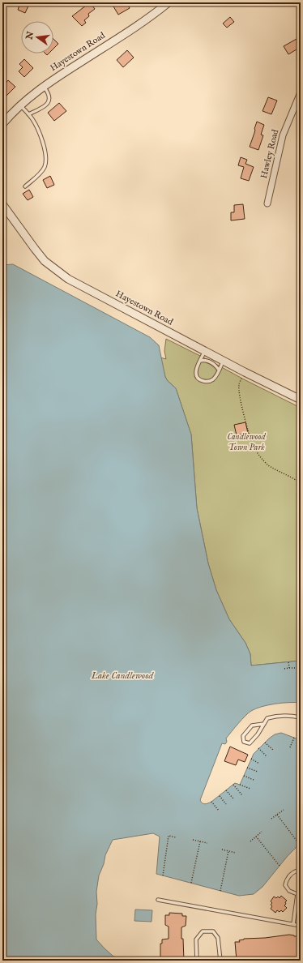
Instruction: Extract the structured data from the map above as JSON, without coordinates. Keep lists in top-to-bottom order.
{
  "streets": {
    "street": ["Hayestown Road", "Hawley Road"]
  },
  "water": ["Lake Candlewood"],
  "parks": ["Candlewood Town Park"],
  "north": "left"
}
